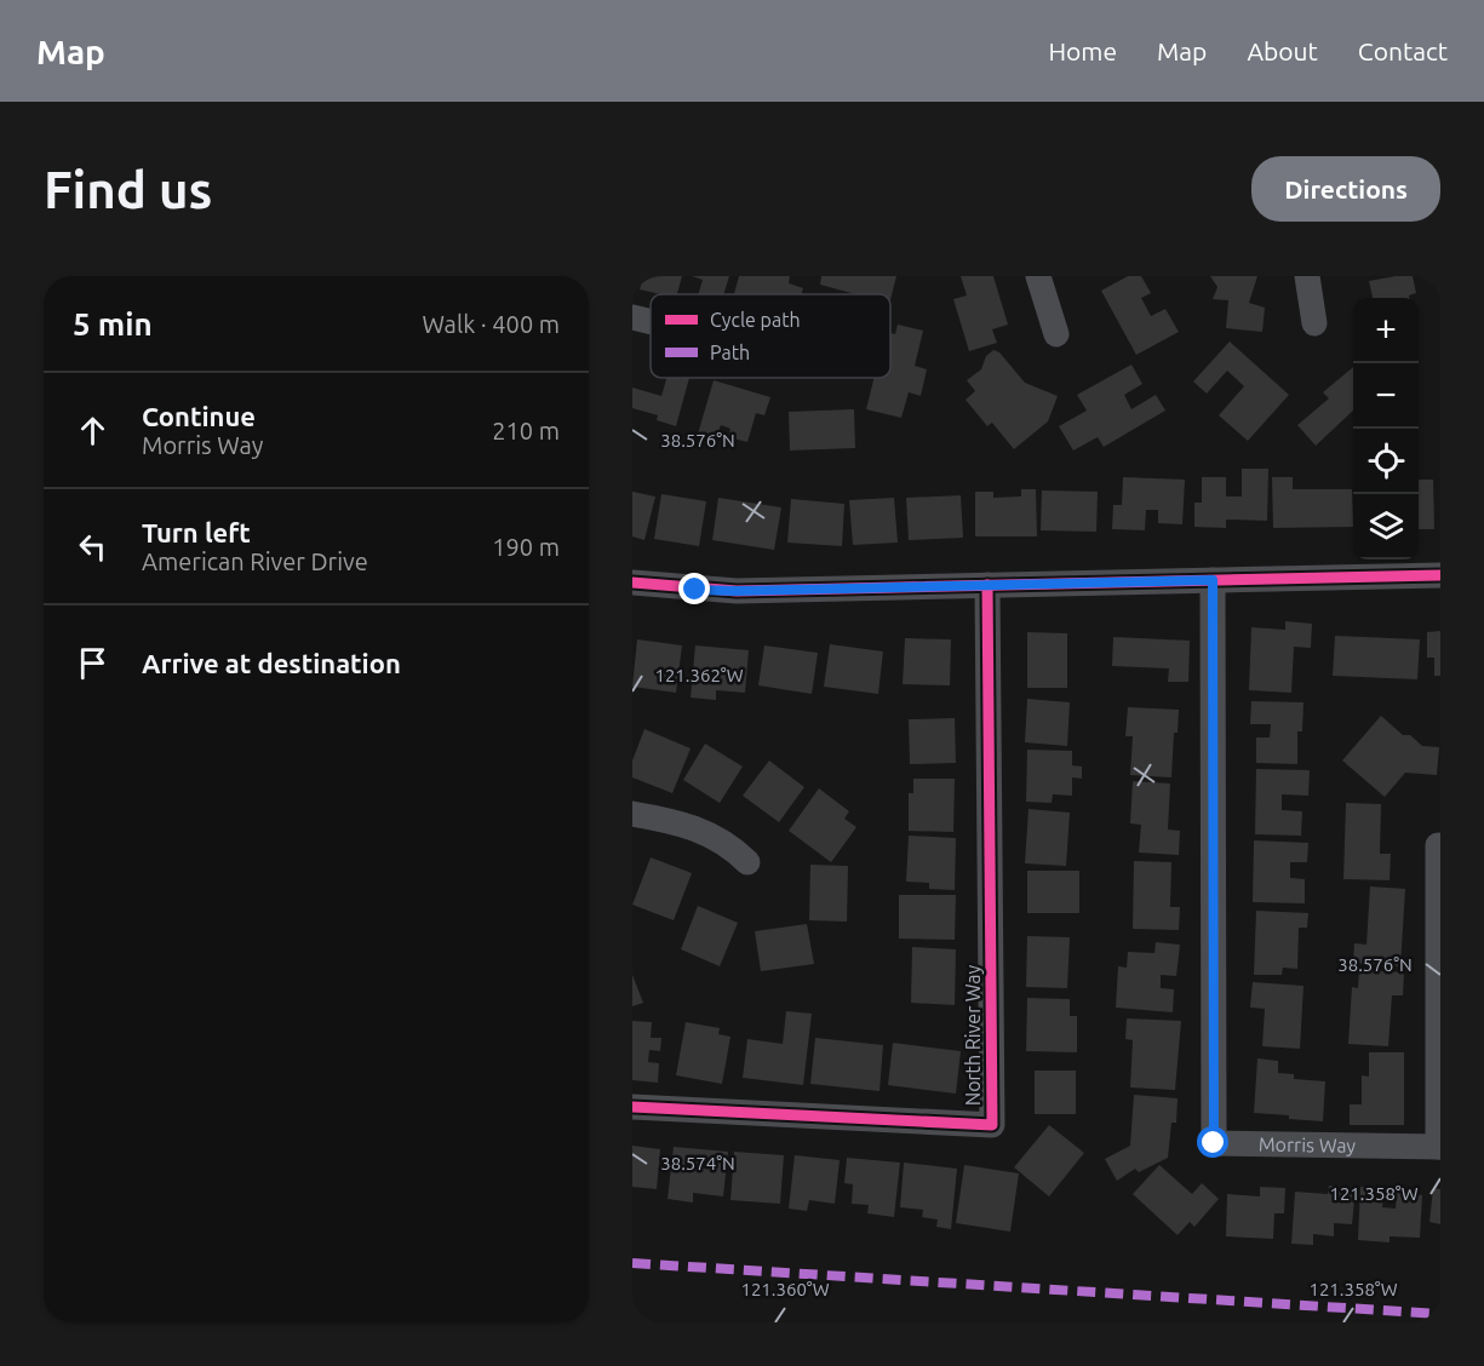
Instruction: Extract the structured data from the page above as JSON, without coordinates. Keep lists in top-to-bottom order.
{
  "streets": {
    "street": ["North River Way", "Morris Way"]
  },
  "legend": ["Cycle path", "Path"],
  "page": {
    "header": "Map",
    "nav": [
      "Home",
      "Map",
      "About",
      "Contact"
    ],
    "buttons": "Directions",
    "title": "Find us",
    "heading": ["5 min", "Walk · 400 m"],
    "map_buttons": ["+", "−"],
    "list": [
      ["Continue", "Morris Way", "210 m"],
      ["Turn left", "American River Drive", "190 m"],
      "Arrive at destination"
    ]
  },
  "coordinates": [
    "38.576°N",
    "121.362°W",
    "38.574°N",
    "121.358°W",
    "121.360°W"
  ]
}
